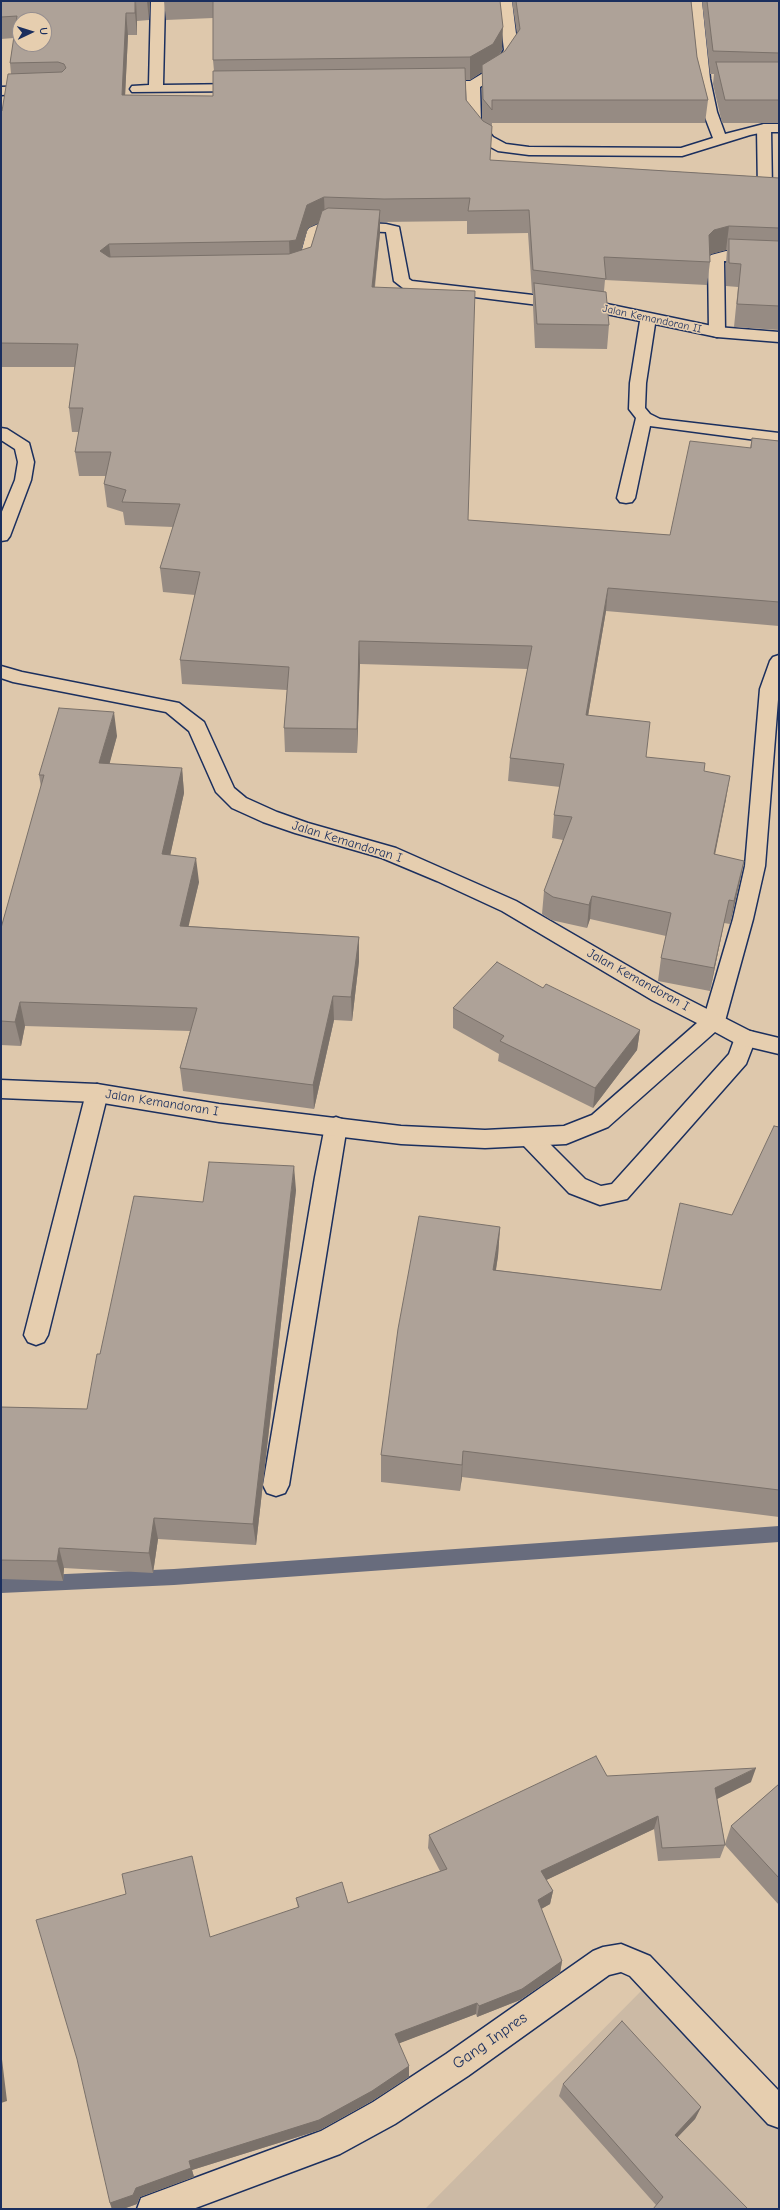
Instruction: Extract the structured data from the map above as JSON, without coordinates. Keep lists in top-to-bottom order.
{
  "streets": {
    "street": ["Jalan Kemandoran II", "Jalan Kemandoran I", "Gang Inpres"]
  },
  "north": "right"
}
